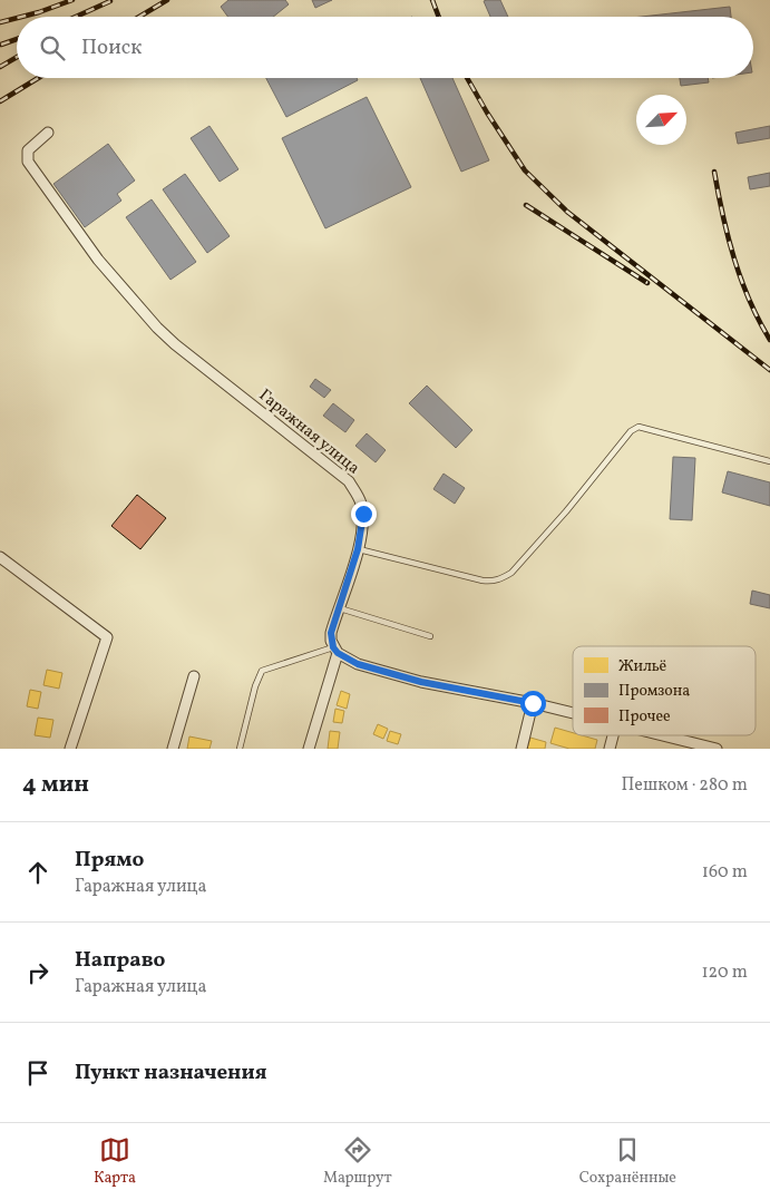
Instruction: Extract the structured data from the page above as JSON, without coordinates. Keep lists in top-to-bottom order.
{
  "streets": {
    "street": ["Гаражная улица"]
  },
  "legend": ["Жильё", "Промзона", "Прочее"],
  "north": "top right",
  "page": {
    "search": "Поиск",
    "heading": ["4 мин", "Пешком · 280 m"],
    "list": [
      ["Прямо", "Гаражная улица", "160 m"],
      ["Направо", "Гаражная улица", "120 m"],
      "Пункт назначения"
    ],
    "nav": ["Карта", "Маршрут", "Сохранённые"]
  }
}
